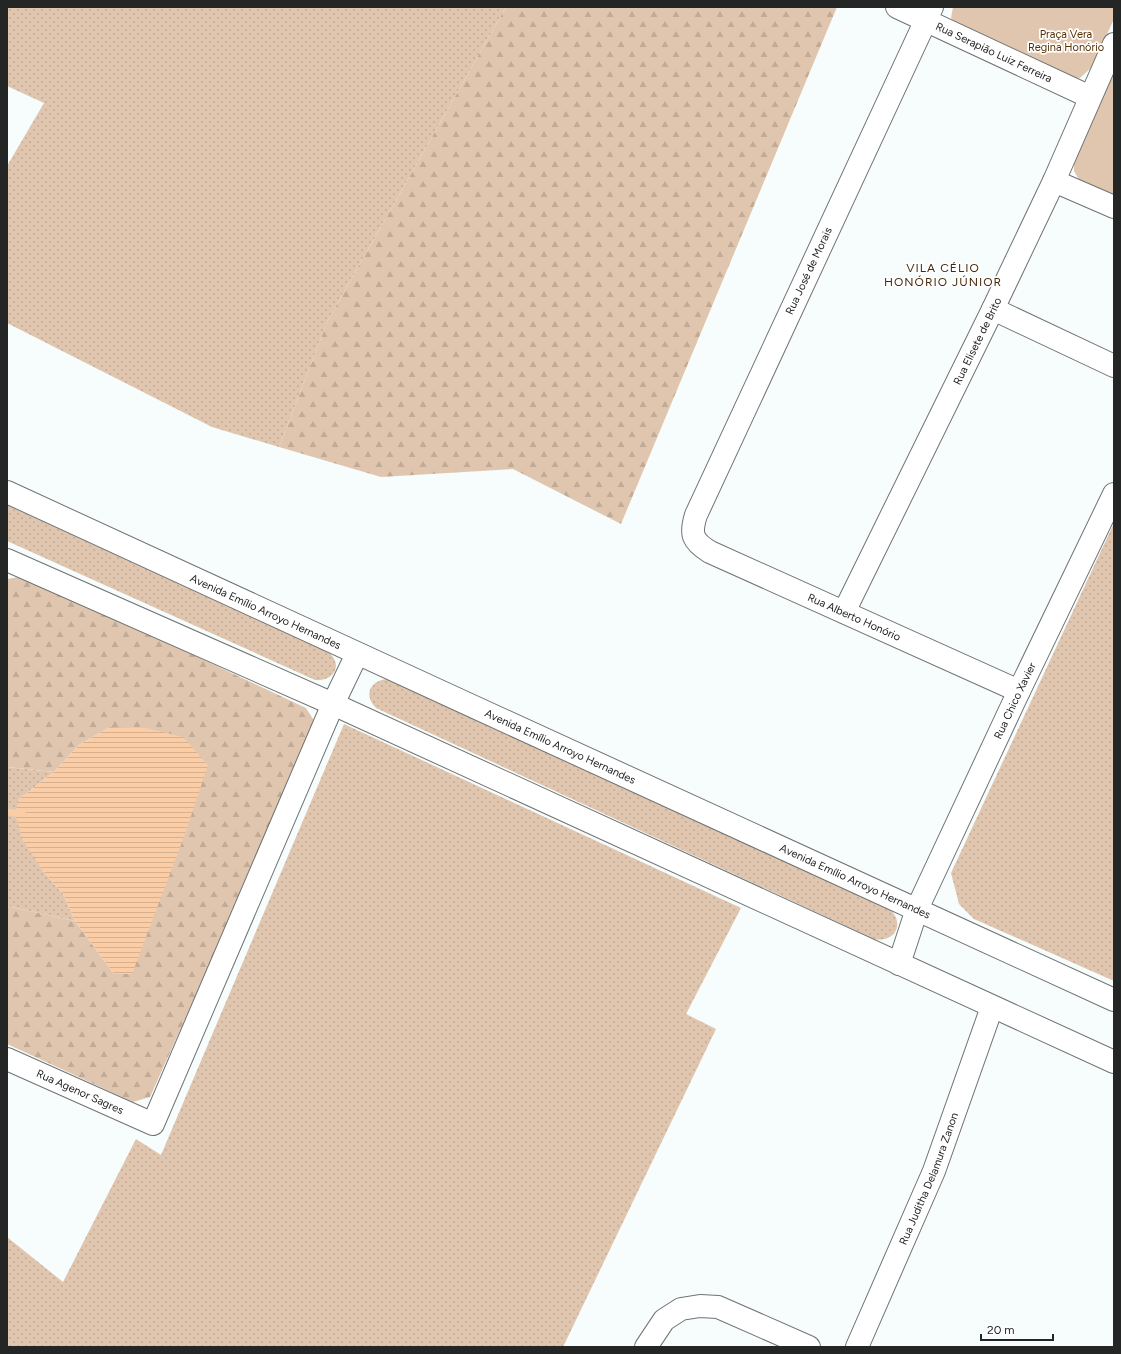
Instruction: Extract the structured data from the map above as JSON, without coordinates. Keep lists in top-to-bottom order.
{
  "streets": {
    "street": [
      "Rua Serapião Luiz Ferreira",
      "Rua José de Morais",
      "Rua Elisete de Brito",
      "Avenida Emílio Arroyo Hernandes",
      "Rua Alberto Honório",
      "Rua Chico Xavier",
      "Rua Agenor Sagres",
      "Rua Juditha Delamura Zanon"
    ]
  },
  "crossings": [
    ["Rua Serapião Luiz Ferreira", "Rua José de Morais"],
    ["Rua Serapião Luiz Ferreira", "Rua Elisete de Brito"],
    ["Rua José de Morais", "Rua Alberto Honório"],
    ["Rua Elisete de Brito", "Rua Alberto Honório"],
    ["Avenida Emílio Arroyo Hernandes", "Rua Chico Xavier"],
    ["Rua Alberto Honório", "Rua Chico Xavier"]
  ],
  "districts": ["VILA CÉLIO HONÓRIO JÚNIOR"],
  "parks": ["Praça Vera Regina Honório"],
  "scale_bar": "20 m"
}
